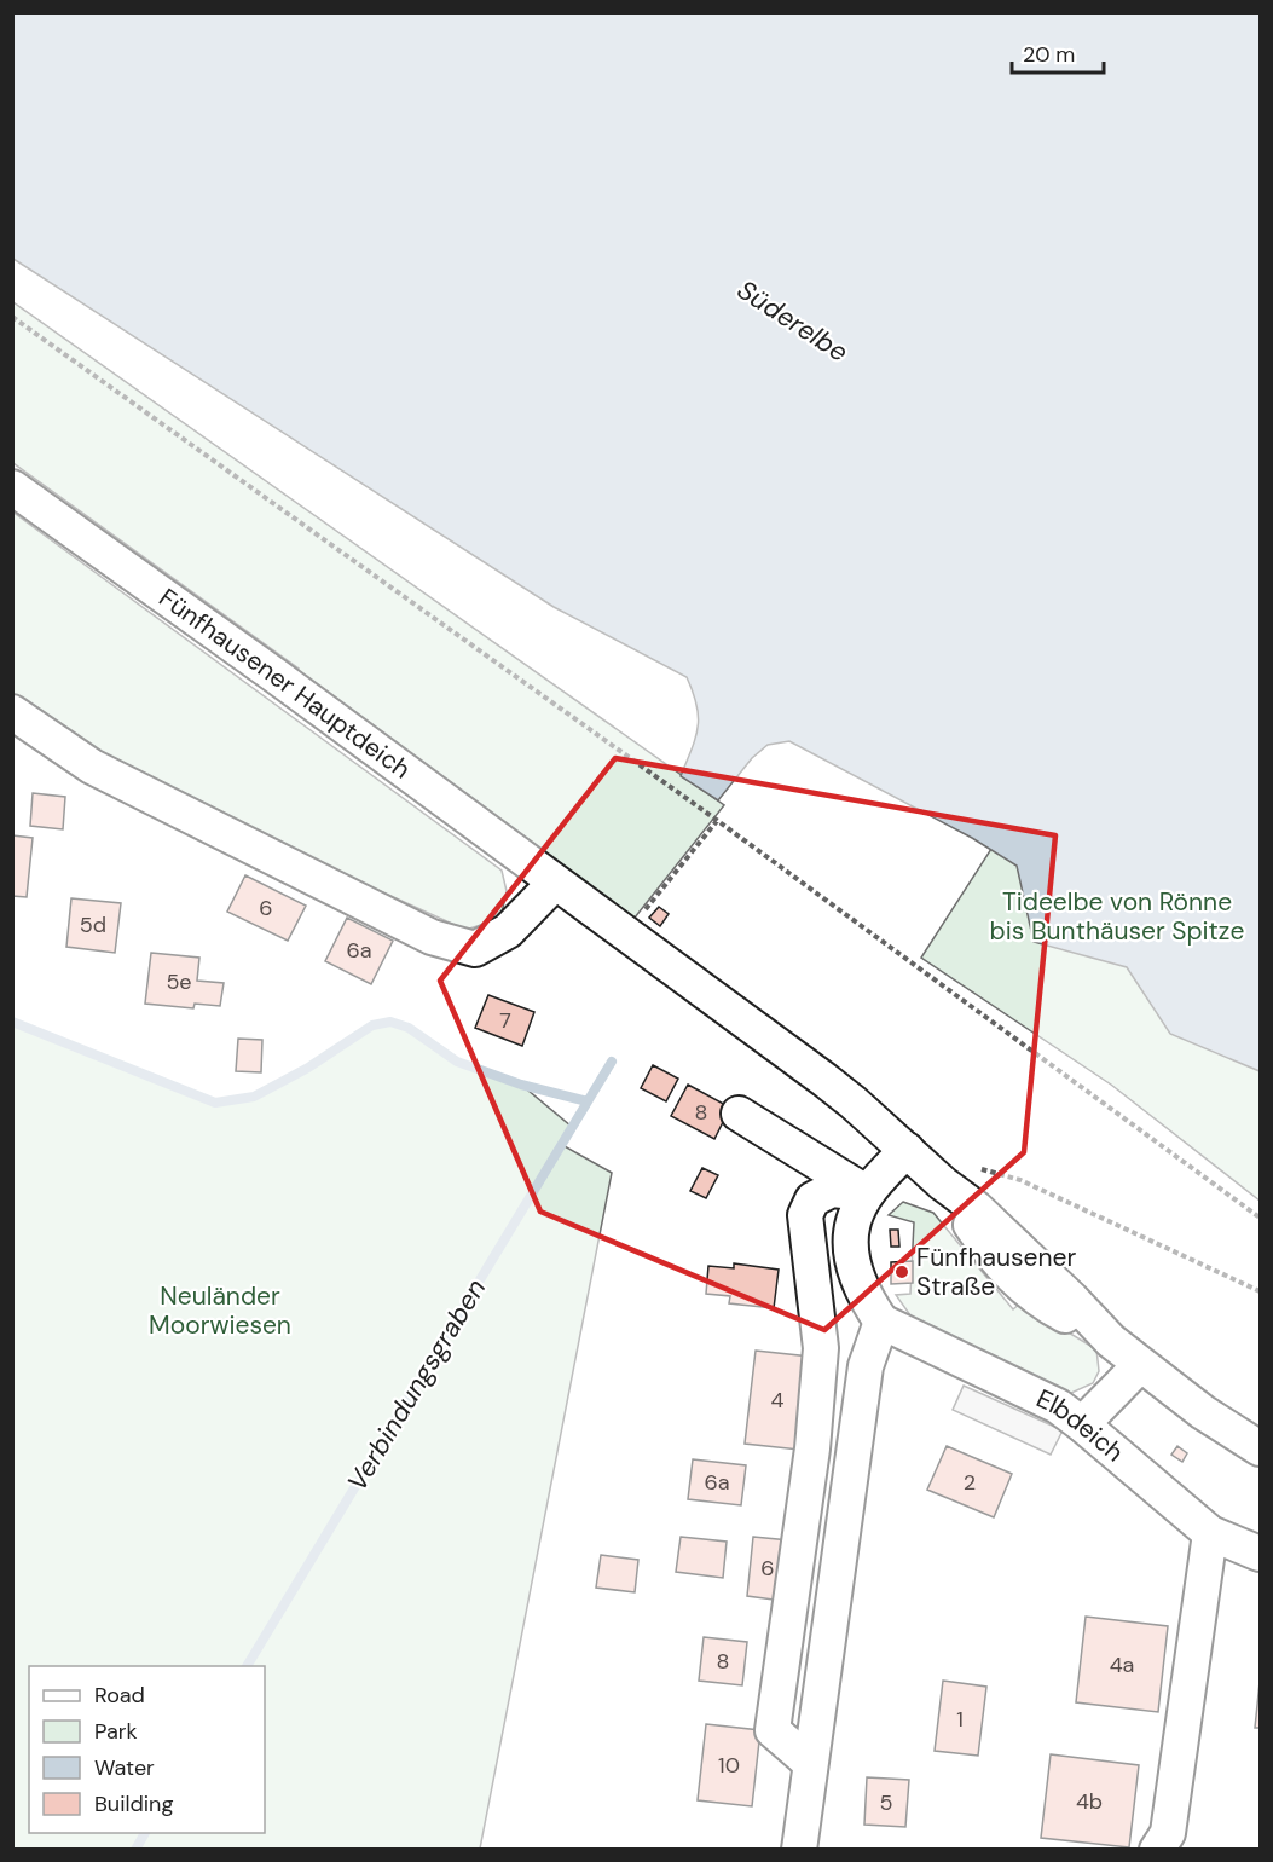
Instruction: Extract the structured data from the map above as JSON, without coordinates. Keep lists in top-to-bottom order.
{
  "streets": {
    "street": ["Fünfhausener Hauptdeich", "Elbdeich"]
  },
  "water": ["Süderelbe", "Verbindungsgraben"],
  "parks": ["Tideelbe von Rönne bis Bunthäuser Spitze", "Neuländer Moorwiesen"],
  "places": ["Fünfhausener Straße"],
  "house_numbers": [
    "6",
    "5d",
    "6a",
    "5e",
    "7",
    "8",
    "4",
    "6a",
    "2",
    "6",
    "8",
    "4a",
    "1",
    "10",
    "4b",
    "5"
  ],
  "legend": [
    "Road",
    "Park",
    "Water",
    "Building"
  ],
  "scale_bar": "20 m"
}
